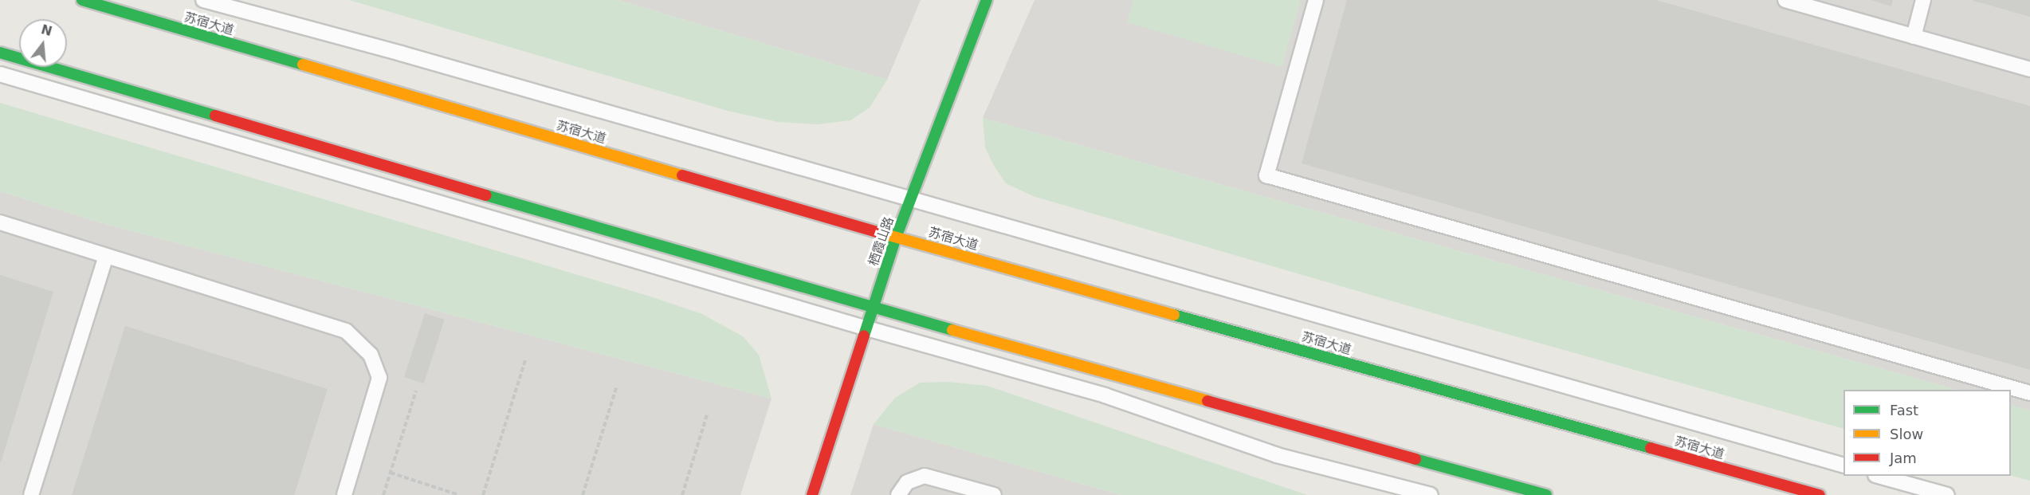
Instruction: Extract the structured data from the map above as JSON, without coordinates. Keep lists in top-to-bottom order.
{
  "streets": {
    "main road": ["苏宿大道", "栖霞山路"]
  },
  "crossings": [
    ["苏宿大道", "栖霞山路"]
  ],
  "legend": ["Fast", "Slow", "Jam"],
  "north": "top"
}
